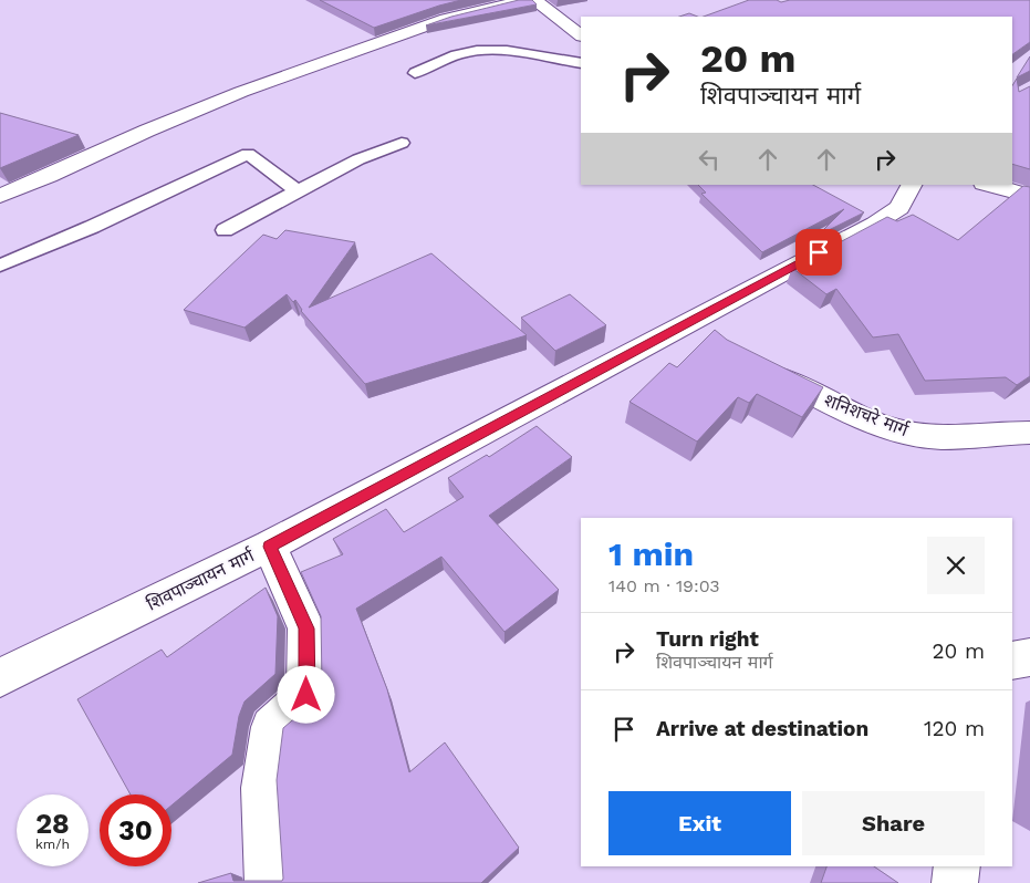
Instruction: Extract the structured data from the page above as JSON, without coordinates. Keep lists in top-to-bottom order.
{
  "streets": {
    "street": ["शनिशचरे मार्ग", "शिवपाञ्चायन मार्ग"]
  },
  "page": {
    "turn": ["20 m", "शिवपाञ्चायन मार्ग"],
    "heading": ["1 min", "140 m · 19:03"],
    "list": [
      {
        "name": "Turn right",
        "note": "शिवपाञ्चायन मार्ग",
        "value": "20 m"
      },
      {
        "name": "Arrive at destination",
        "value": "120 m"
      }
    ],
    "buttons": ["Exit", "Share"],
    "speed": "28 km/h",
    "limit": "30"
  }
}
